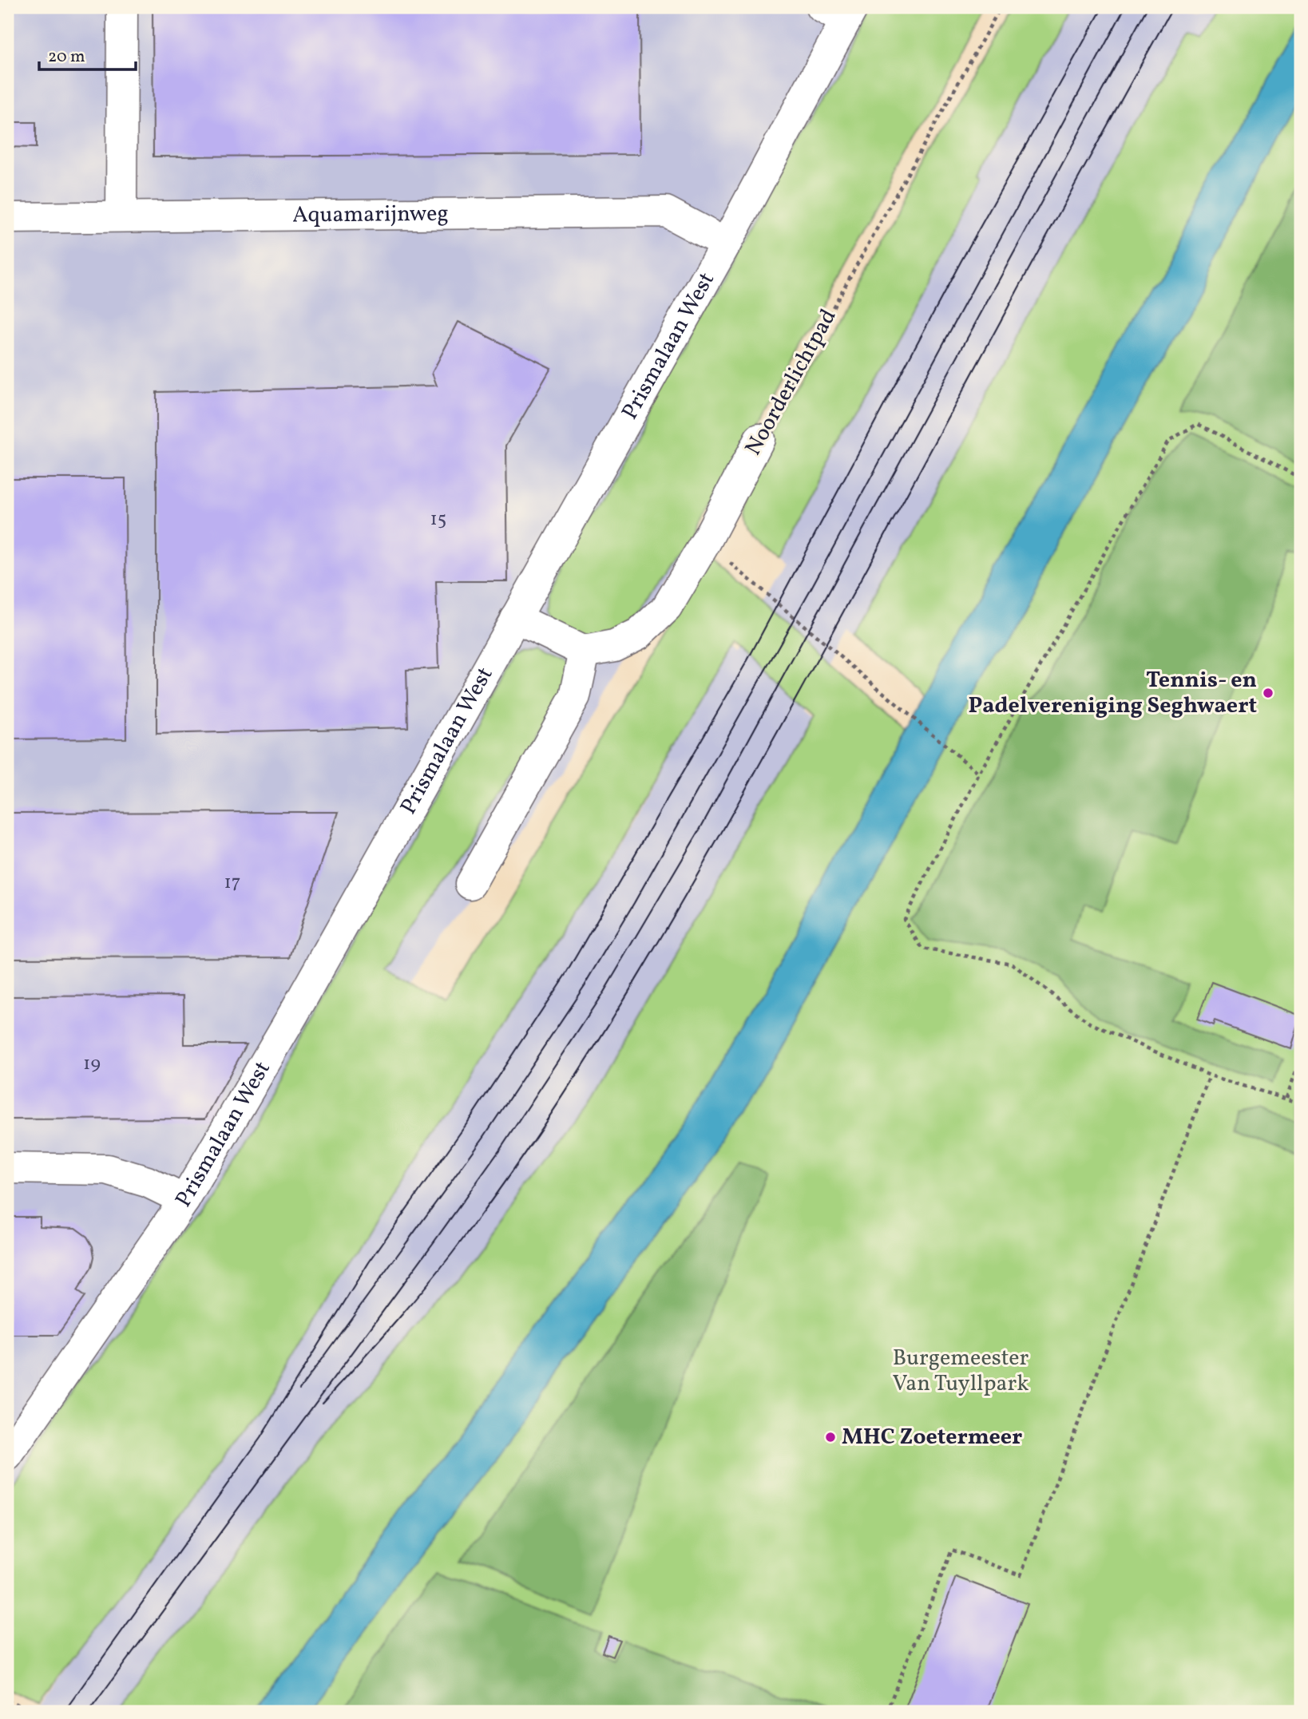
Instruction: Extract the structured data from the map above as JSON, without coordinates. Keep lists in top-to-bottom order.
{
  "streets": {
    "street": ["Aquamarijnweg", "Prismalaan West", "Noorderlichtpad"]
  },
  "crossings": [
    ["Aquamarijnweg", "Prismalaan West"]
  ],
  "parks": ["Burgemeester Van Tuyllpark"],
  "places": ["Tennis- en Padelvereniging Seghwaert", "MHC Zoetermeer"],
  "house_numbers": ["15", "17", "19"],
  "scale_bar": "20 m"
}
